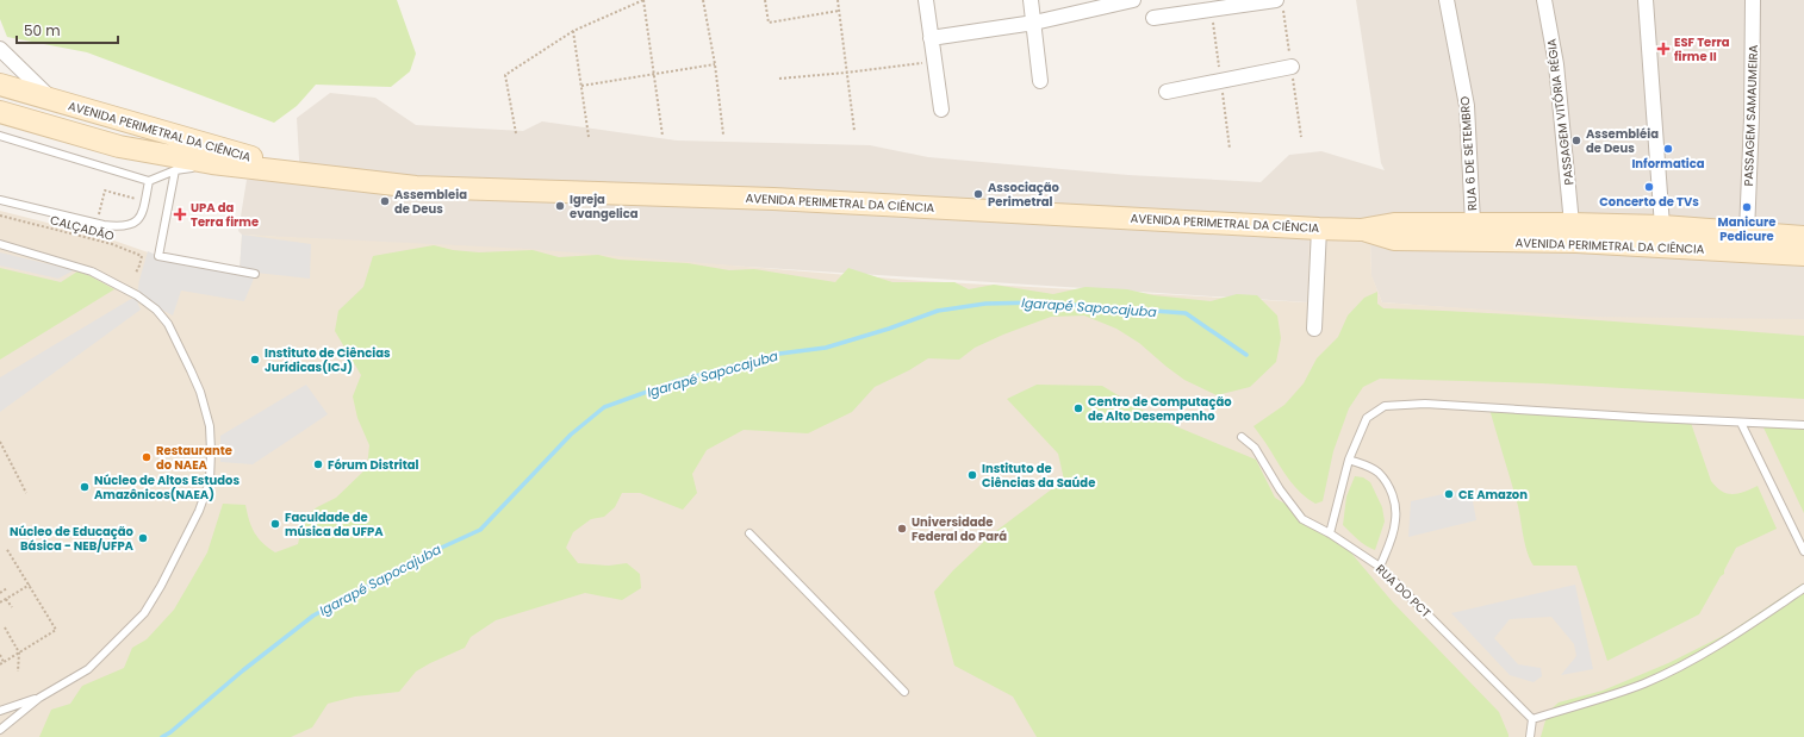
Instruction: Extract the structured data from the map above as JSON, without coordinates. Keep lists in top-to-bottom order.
{
  "streets": {
    "main road": ["AVENIDA PERIMETRAL DA CIÊNCIA"],
    "street": ["PASSAGEM VITÓRIA RÉGIA", "PASSAGEM SAMAUMEIRA", "RUA 6 DE SETEMBRO"],
    "lane": ["RUA DO PCT"],
    "path": ["CALÇADÃO"]
  },
  "crossings": [
    ["PASSAGEM VITÓRIA RÉGIA", "AVENIDA PERIMETRAL DA CIÊNCIA"],
    ["PASSAGEM SAMAUMEIRA", "AVENIDA PERIMETRAL DA CIÊNCIA"],
    ["AVENIDA PERIMETRAL DA CIÊNCIA", "RUA 6 DE SETEMBRO"]
  ],
  "water": ["Igarapé Sapocajuba"],
  "places": {
    "health": ["ESF Terra firme II", "UPA da Terra firme"],
    "other": [
      "Assembléia de Deus",
      "Informatica",
      "Concerto de TVs",
      "Associação Perimetral",
      "Assembleia de Deus",
      "Igreja evangelica",
      "Manicure Pedicure",
      "Instituto de Ciências Jurídicas(ICJ)",
      "Centro de Computação de Alto Desempenho",
      "Restaurante do NAEA",
      "Fórum Distrital",
      "Instituto de Ciências da Saúde",
      "Núcleo de Altos Estudos Amazônicos(NAEA)",
      "CE Amazon",
      "Faculdade de música da UFPA",
      "Universidade Federal do Pará",
      "Núcleo de Educação Básica - NEB/UFPA"
    ]
  },
  "scale_bar": "50 m"
}
